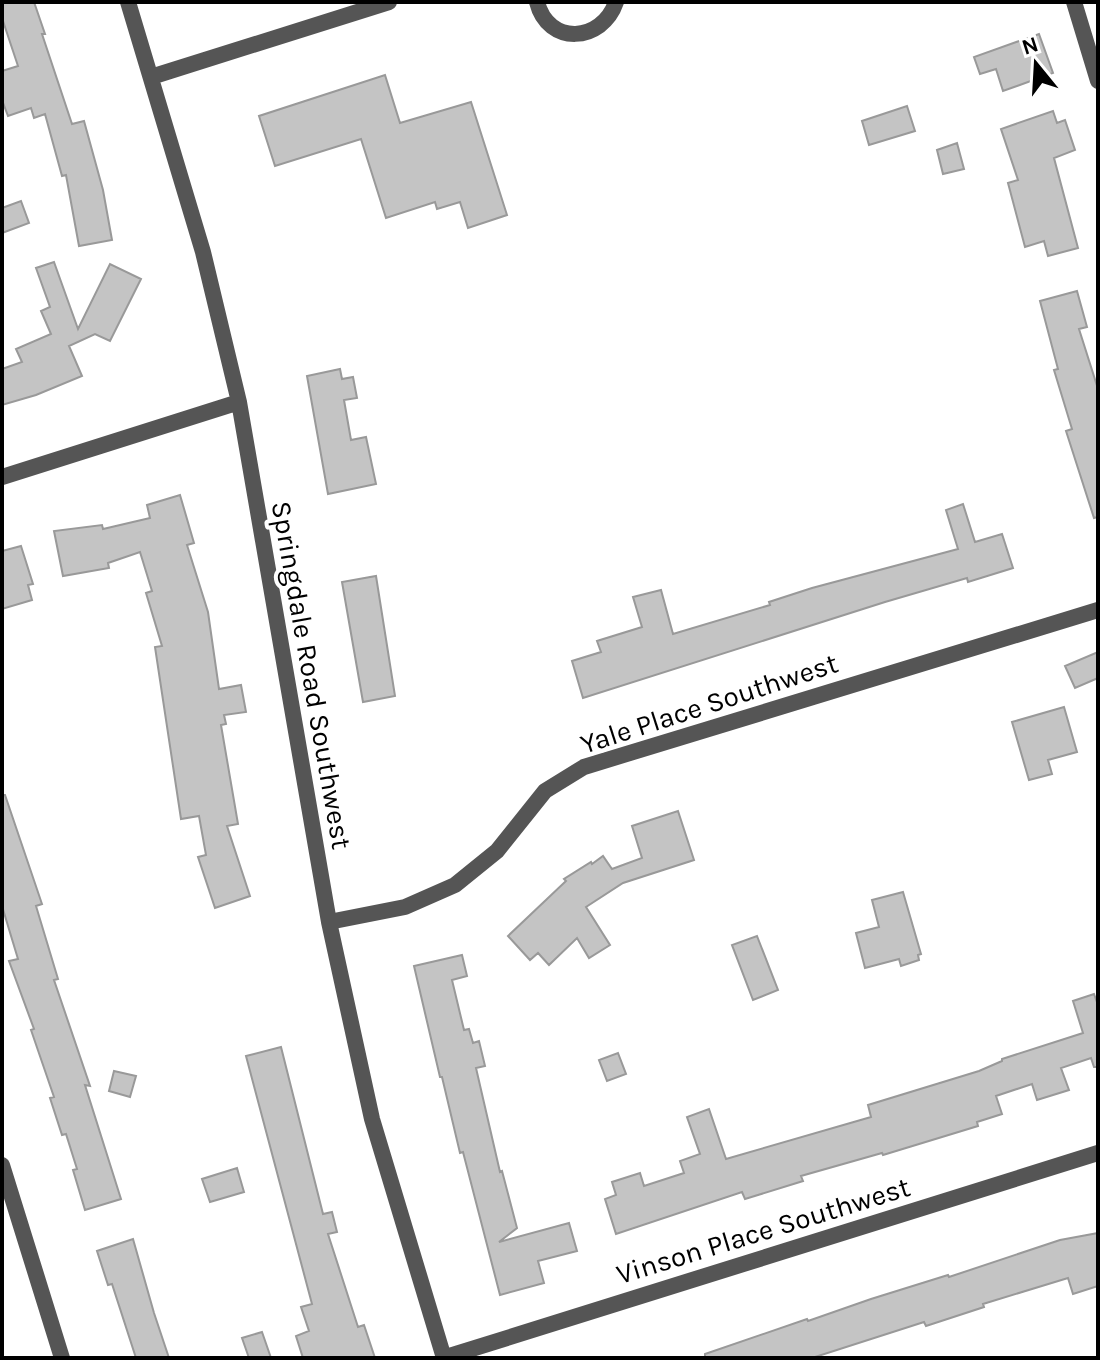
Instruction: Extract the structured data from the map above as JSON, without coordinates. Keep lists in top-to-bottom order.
{
  "streets": {
    "street": ["Springdale Road Southwest", "Yale Place Southwest", "Vinson Place Southwest"]
  },
  "crossings": [
    ["Springdale Road Southwest", "Yale Place Southwest"],
    ["Springdale Road Southwest", "Vinson Place Southwest"]
  ],
  "north": "top"
}
